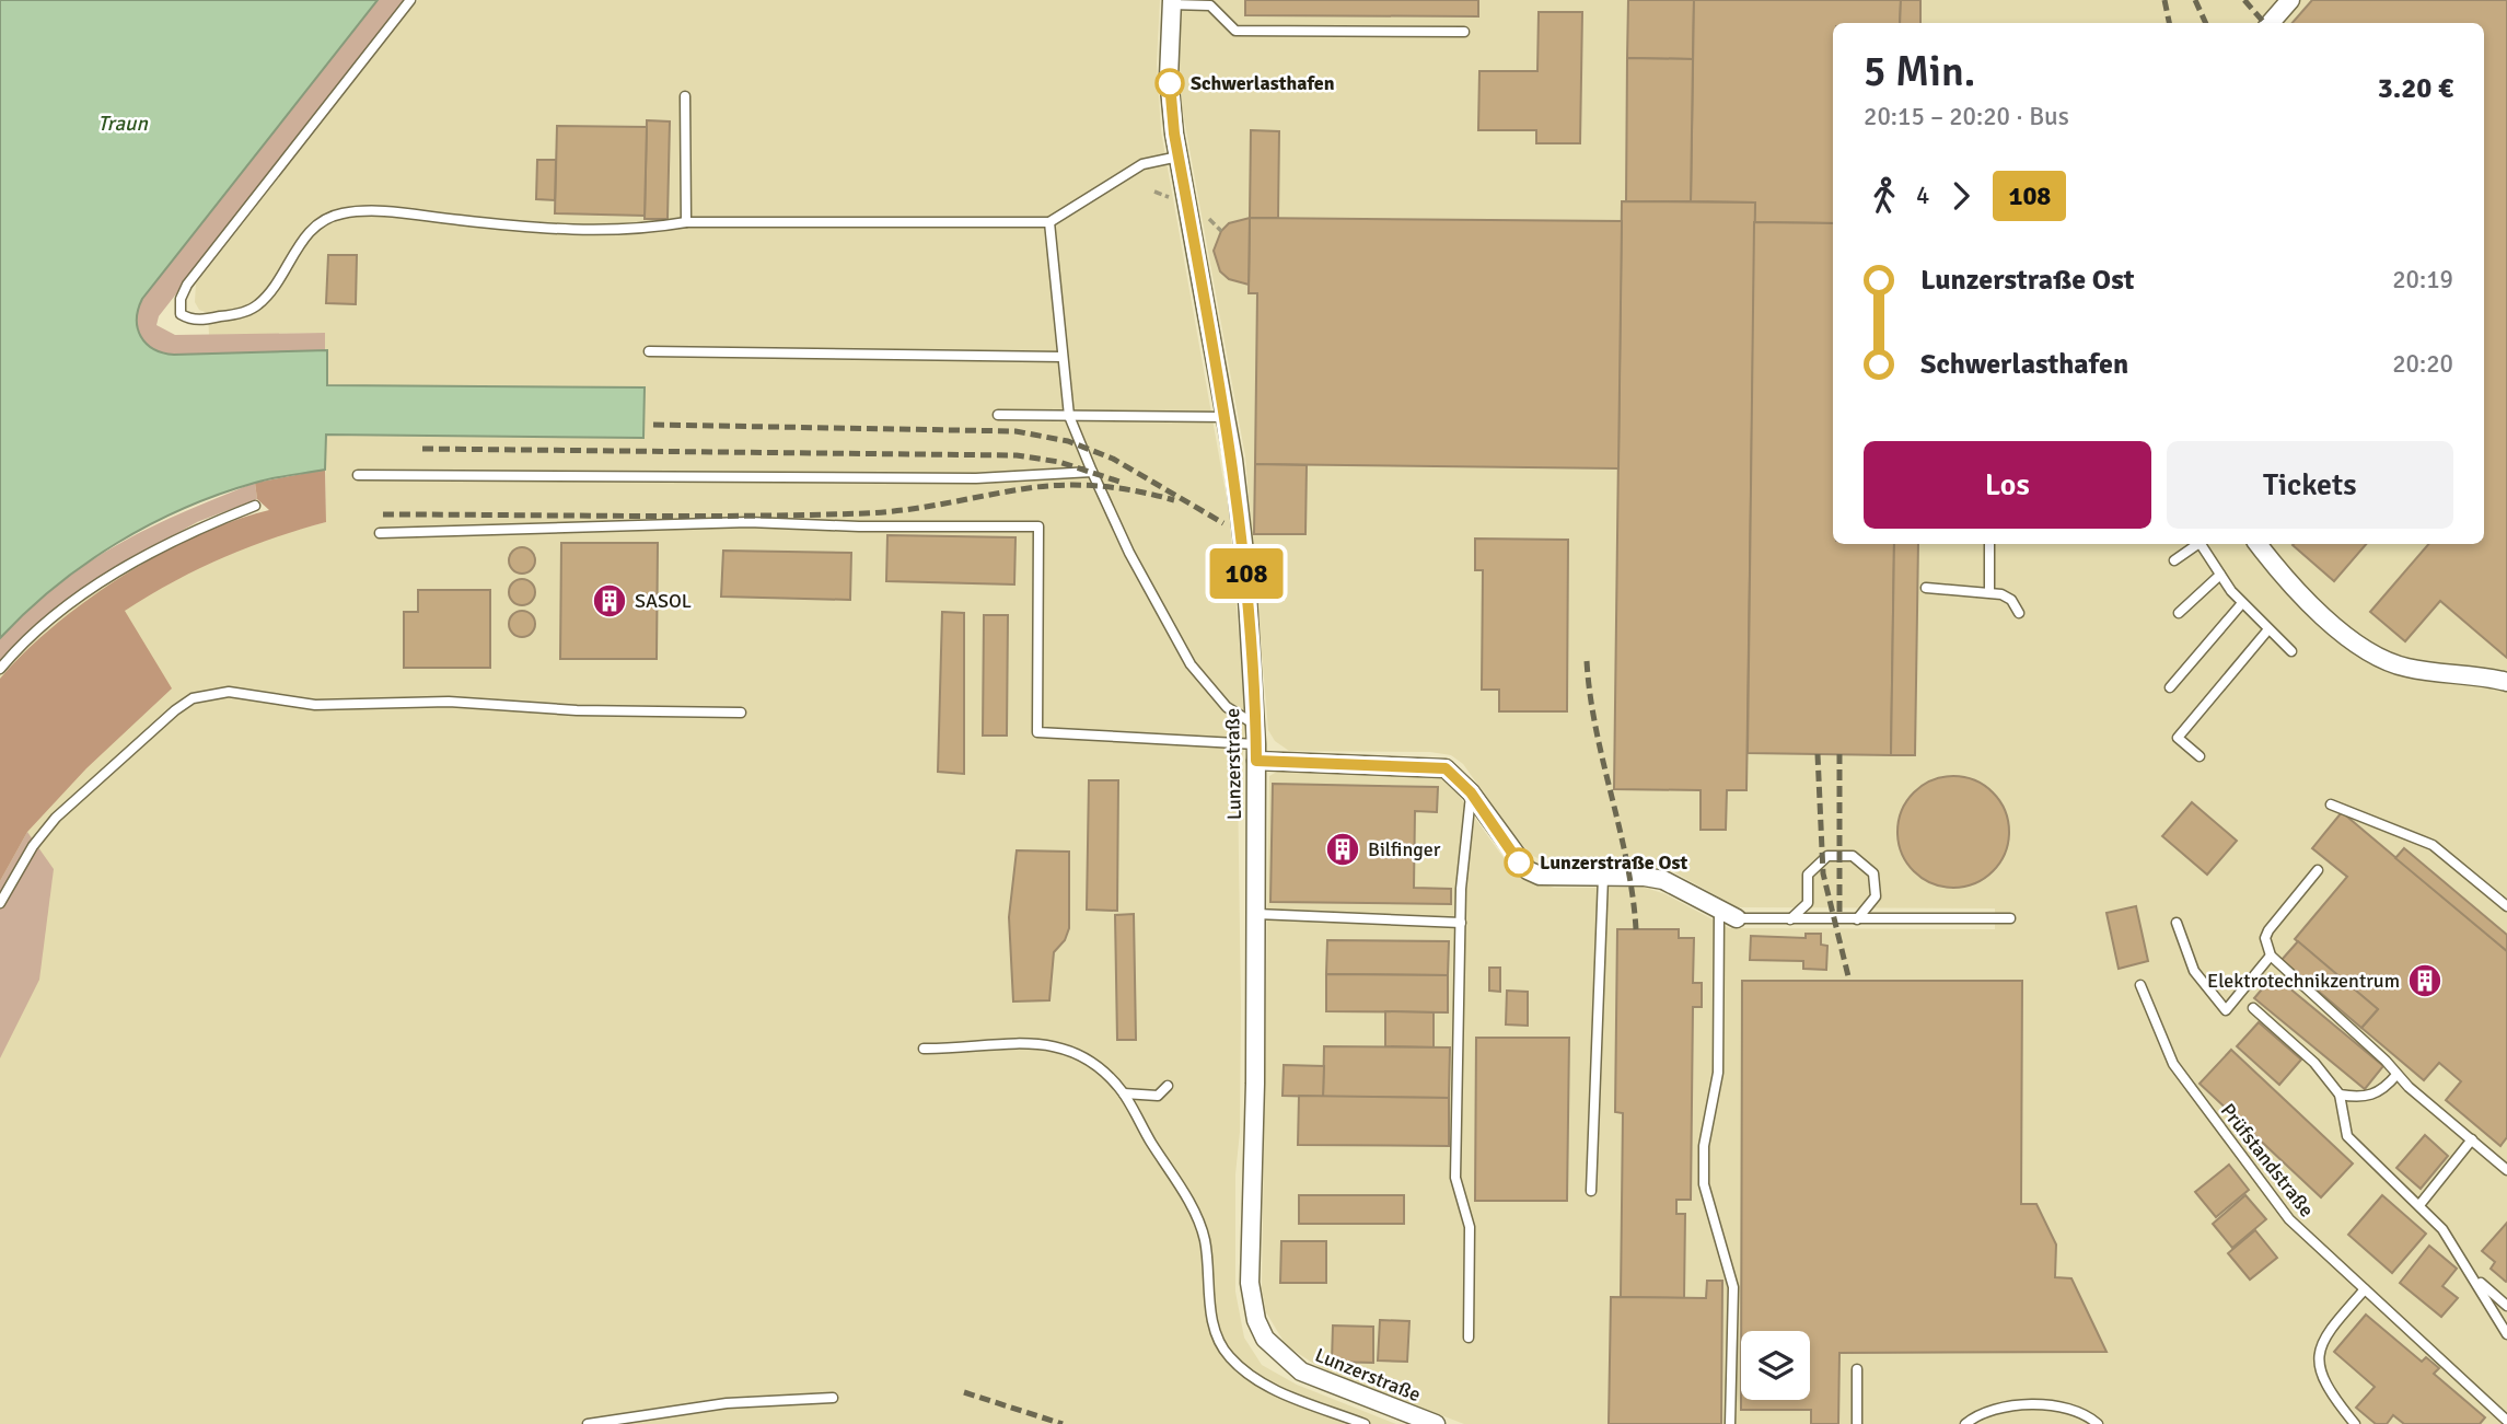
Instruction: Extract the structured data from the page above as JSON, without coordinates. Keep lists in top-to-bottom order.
{
  "streets": {
    "street": ["Lunzerstraße"],
    "lane": ["Prüfstandstraße"]
  },
  "water": ["Traun"],
  "places": {
    "other": ["Schwerlasthafen", "Lunzerstraße Ost"],
    "building": ["SASOL", "Bilfinger", "Elektrotechnikzentrum"]
  },
  "lines": ["bus line 108"],
  "page": {
    "on_map": "108",
    "heading": ["5 Min.", "20:15 – 20:20 · Bus", "3.20 €"],
    "legs": ["4", "108"],
    "list": [
      {
        "name": "Lunzerstraße Ost",
        "value": "20:19"
      },
      {
        "name": "Schwerlasthafen",
        "value": "20:20"
      }
    ],
    "buttons": ["Los", "Tickets"]
  }
}
